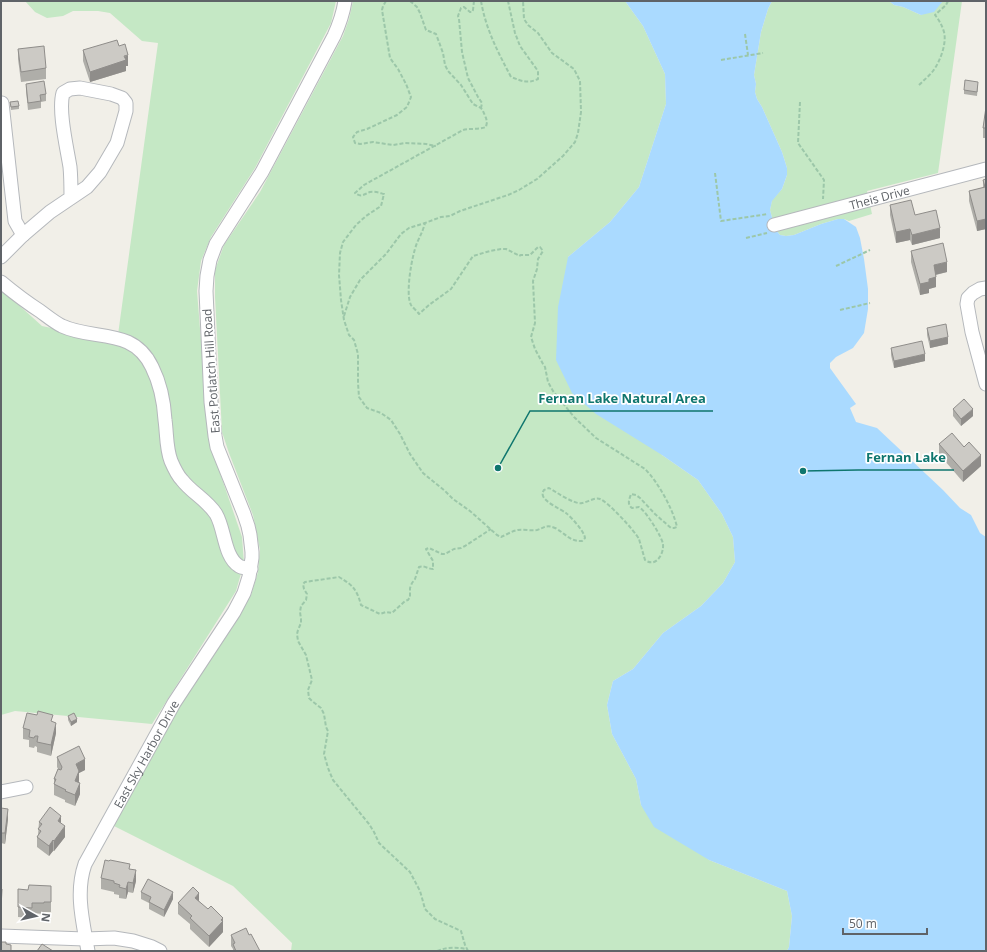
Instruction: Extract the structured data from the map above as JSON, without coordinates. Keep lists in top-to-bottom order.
{
  "streets": {
    "street": ["Theis Drive", "East Potlatch Hill Road", "East Sky Harbor Drive"]
  },
  "crossings": [
    ["East Potlatch Hill Road", "East Sky Harbor Drive"]
  ],
  "places": ["Fernan Lake Natural Area", "Fernan Lake"],
  "scale_bar": "50 m",
  "north": "right"
}
